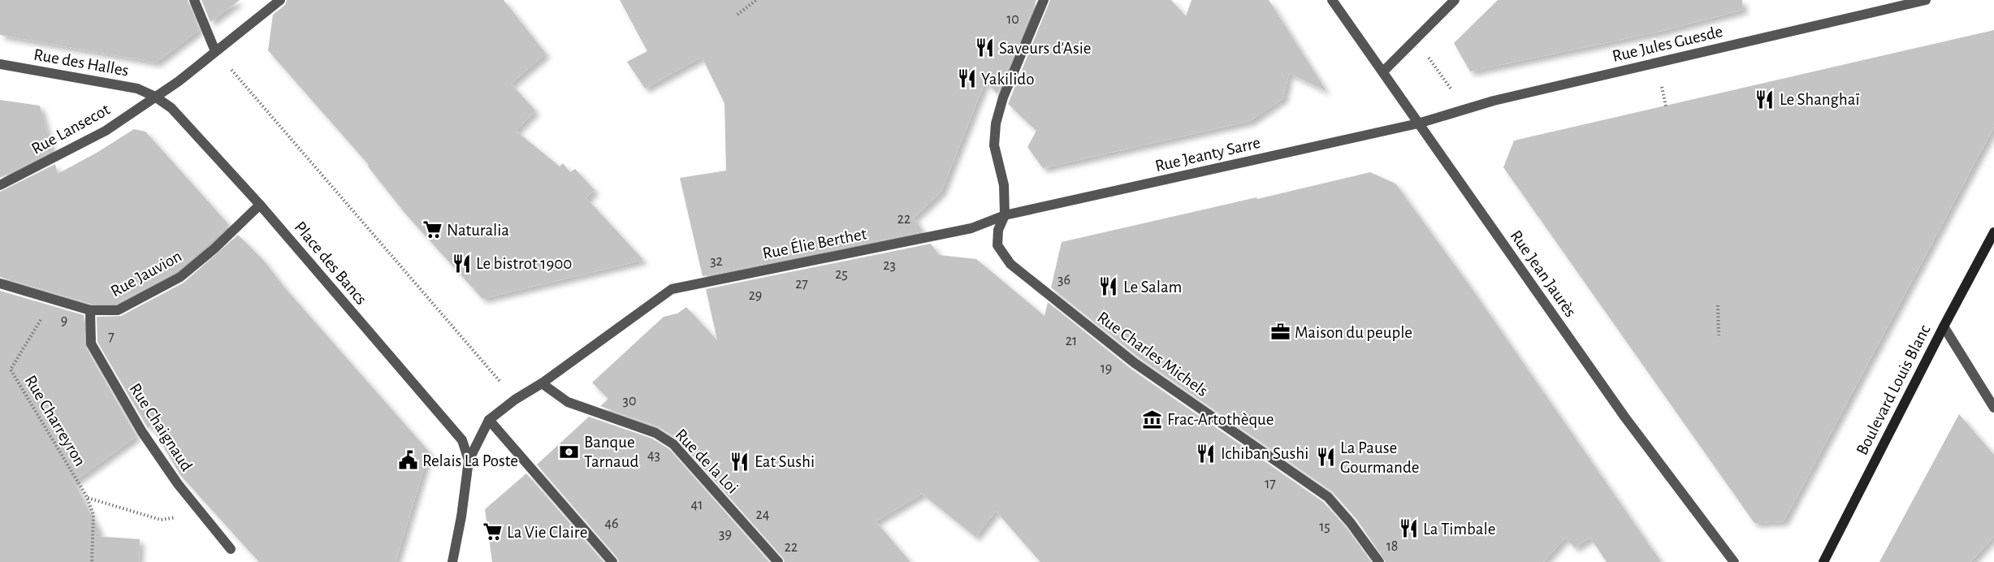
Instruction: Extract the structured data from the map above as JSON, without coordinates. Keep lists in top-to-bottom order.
{
  "streets": {
    "main road": ["Boulevard Louis Blanc"],
    "street": [
      "Rue Jules Guesde",
      "Rue des Halles",
      "Rue Lansecot",
      "Rue Jeanty Sarre",
      "Rue Élie Berthet",
      "Place des Bancs",
      "Rue Jauvion",
      "Rue Jean Jaurès",
      "Rue Charles Michels",
      "Rue Chaignaud",
      "Rue de la Loi"
    ],
    "path": ["Rue Charreyron"]
  },
  "crossings": [
    ["Rue Jules Guesde", "Rue Jeanty Sarre"],
    ["Rue Jules Guesde", "Rue Jean Jaurès"],
    ["Rue des Halles", "Rue Lansecot"],
    ["Rue des Halles", "Place des Bancs"],
    ["Rue Lansecot", "Place des Bancs"],
    ["Rue Jeanty Sarre", "Rue Élie Berthet"],
    ["Rue Jeanty Sarre", "Rue Jean Jaurès"],
    ["Rue Jeanty Sarre", "Rue Charles Michels"],
    ["Rue Élie Berthet", "Place des Bancs"],
    ["Rue Élie Berthet", "Rue Charles Michels"],
    ["Rue Élie Berthet", "Rue de la Loi"],
    ["Place des Bancs", "Rue Jauvion"],
    ["Rue Jauvion", "Rue Charreyron"],
    ["Rue Jauvion", "Rue Chaignaud"]
  ],
  "places": {
    "restaurant": [
      "Saveurs d'Asie",
      "Yakilido",
      "Le Shanghaï",
      "Le bistrot 1900",
      "Le Salam",
      "Ichiban Sushi",
      "La Pause Gourmande",
      "Eat Sushi",
      "La Timbale"
    ],
    "supermarket": ["Naturalia", "La Vie Claire"],
    "office": ["Maison du peuple"],
    "museum": ["Frac-Artothèque"],
    "bank": ["Banque Tarnaud"],
    "public building": ["Relais La Poste"]
  },
  "house_numbers": [
    "10",
    "22",
    "32",
    "23",
    "25",
    "36",
    "27",
    "29",
    "9",
    "7",
    "21",
    "19",
    "30",
    "43",
    "17",
    "41",
    "24",
    "46",
    "15",
    "39",
    "18",
    "22"
  ]
}
